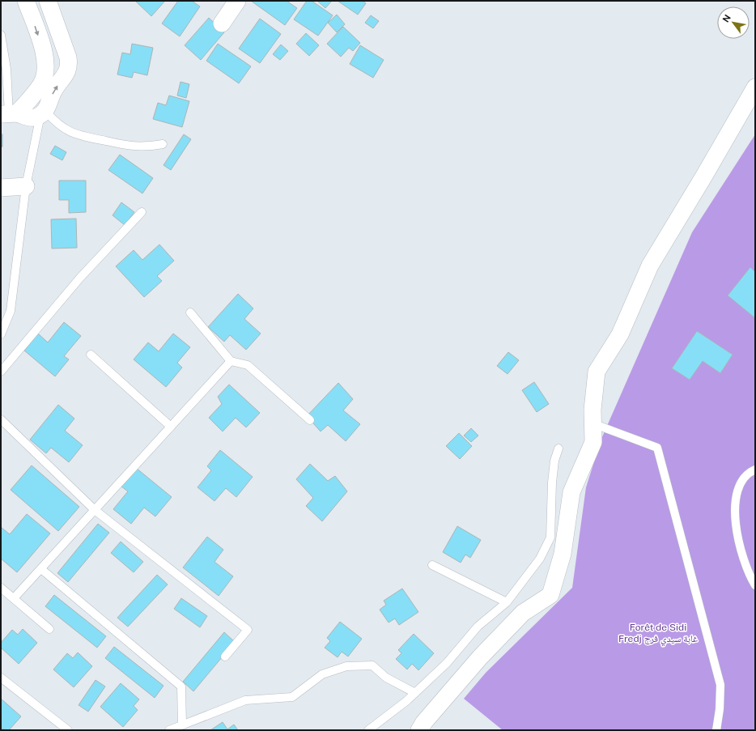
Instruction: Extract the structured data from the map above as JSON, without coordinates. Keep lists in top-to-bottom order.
{
  "parks": ["Forêt de Sidi Fredj غابة سيدي فرج"],
  "north": "top left"
}
